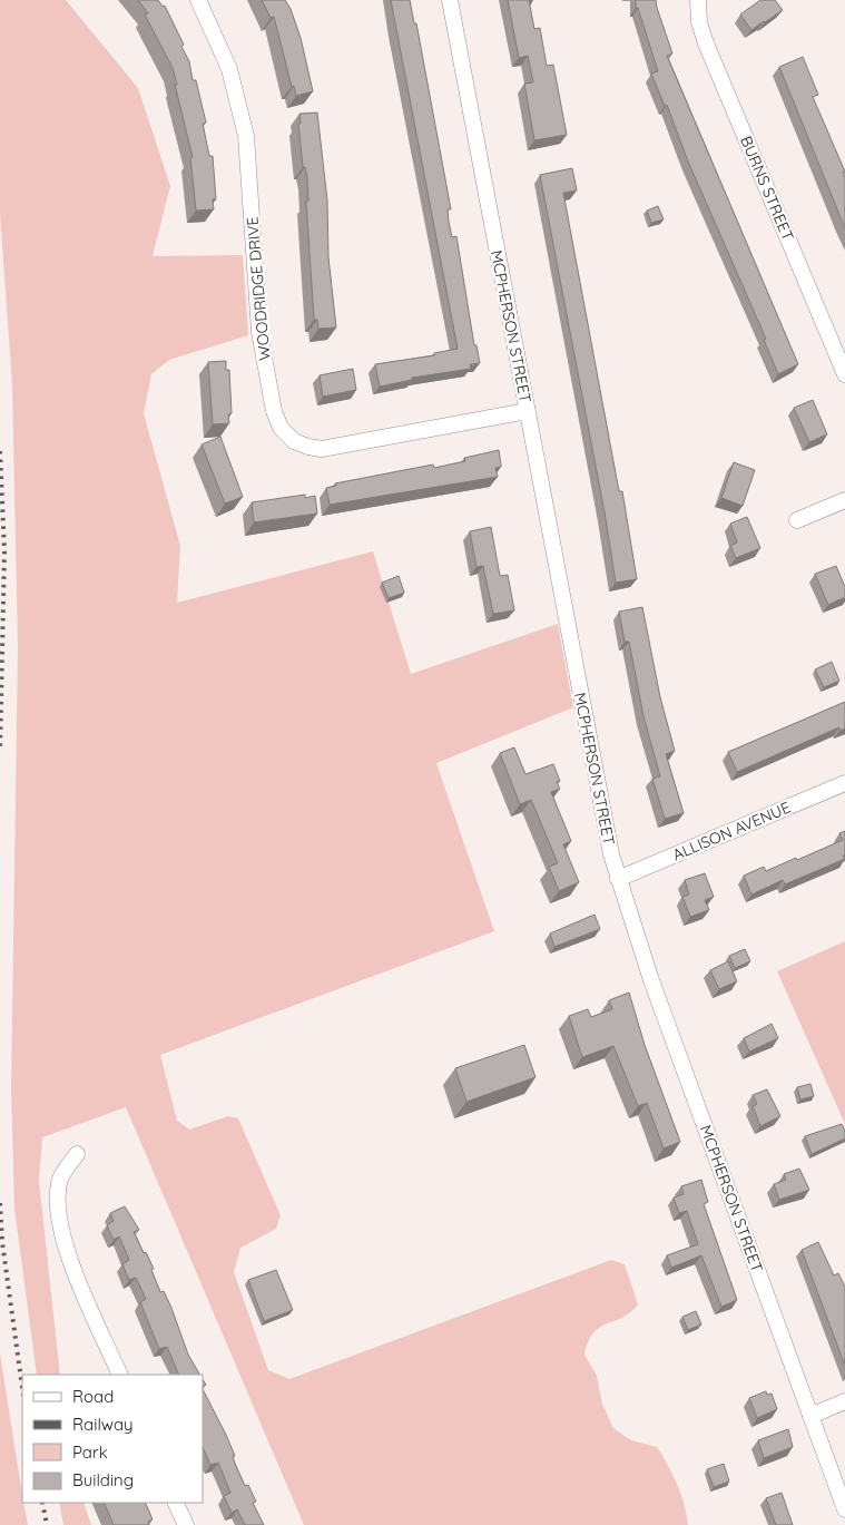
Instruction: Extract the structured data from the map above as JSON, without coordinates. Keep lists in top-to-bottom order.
{
  "streets": {
    "street": [
      "BURNS STREET",
      "WOODRIDGE DRIVE",
      "MCPHERSON STREET",
      "ALLISON AVENUE"
    ]
  },
  "crossings": [
    ["WOODRIDGE DRIVE", "MCPHERSON STREET"],
    ["MCPHERSON STREET", "ALLISON AVENUE"]
  ],
  "legend": [
    "Road",
    "Railway",
    "Park",
    "Building"
  ]
}
